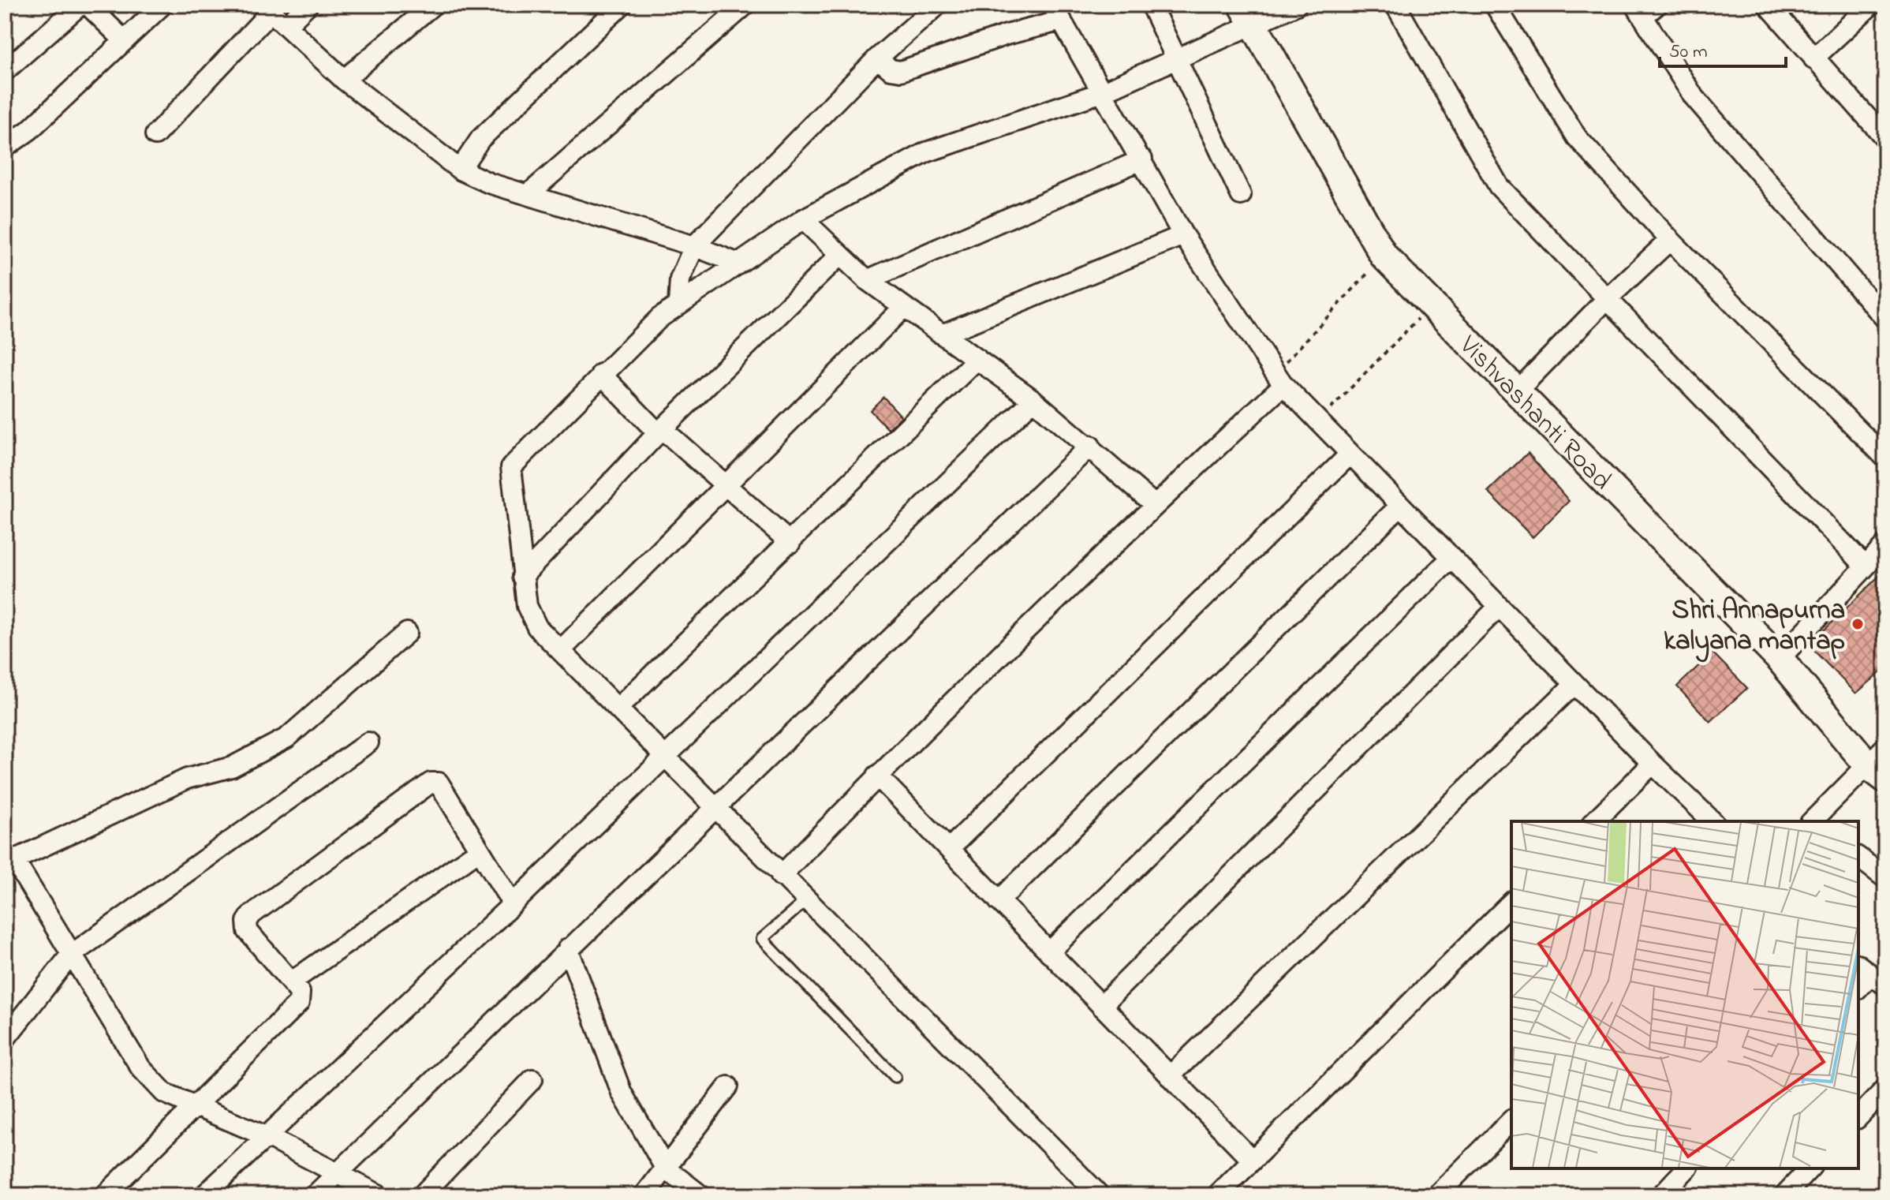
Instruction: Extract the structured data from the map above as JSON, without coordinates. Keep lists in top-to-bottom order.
{
  "streets": {
    "street": ["Vishvashanti Road"]
  },
  "places": ["Shri Annapurna kalyana mantap"],
  "scale_bar": "50 m"
}
